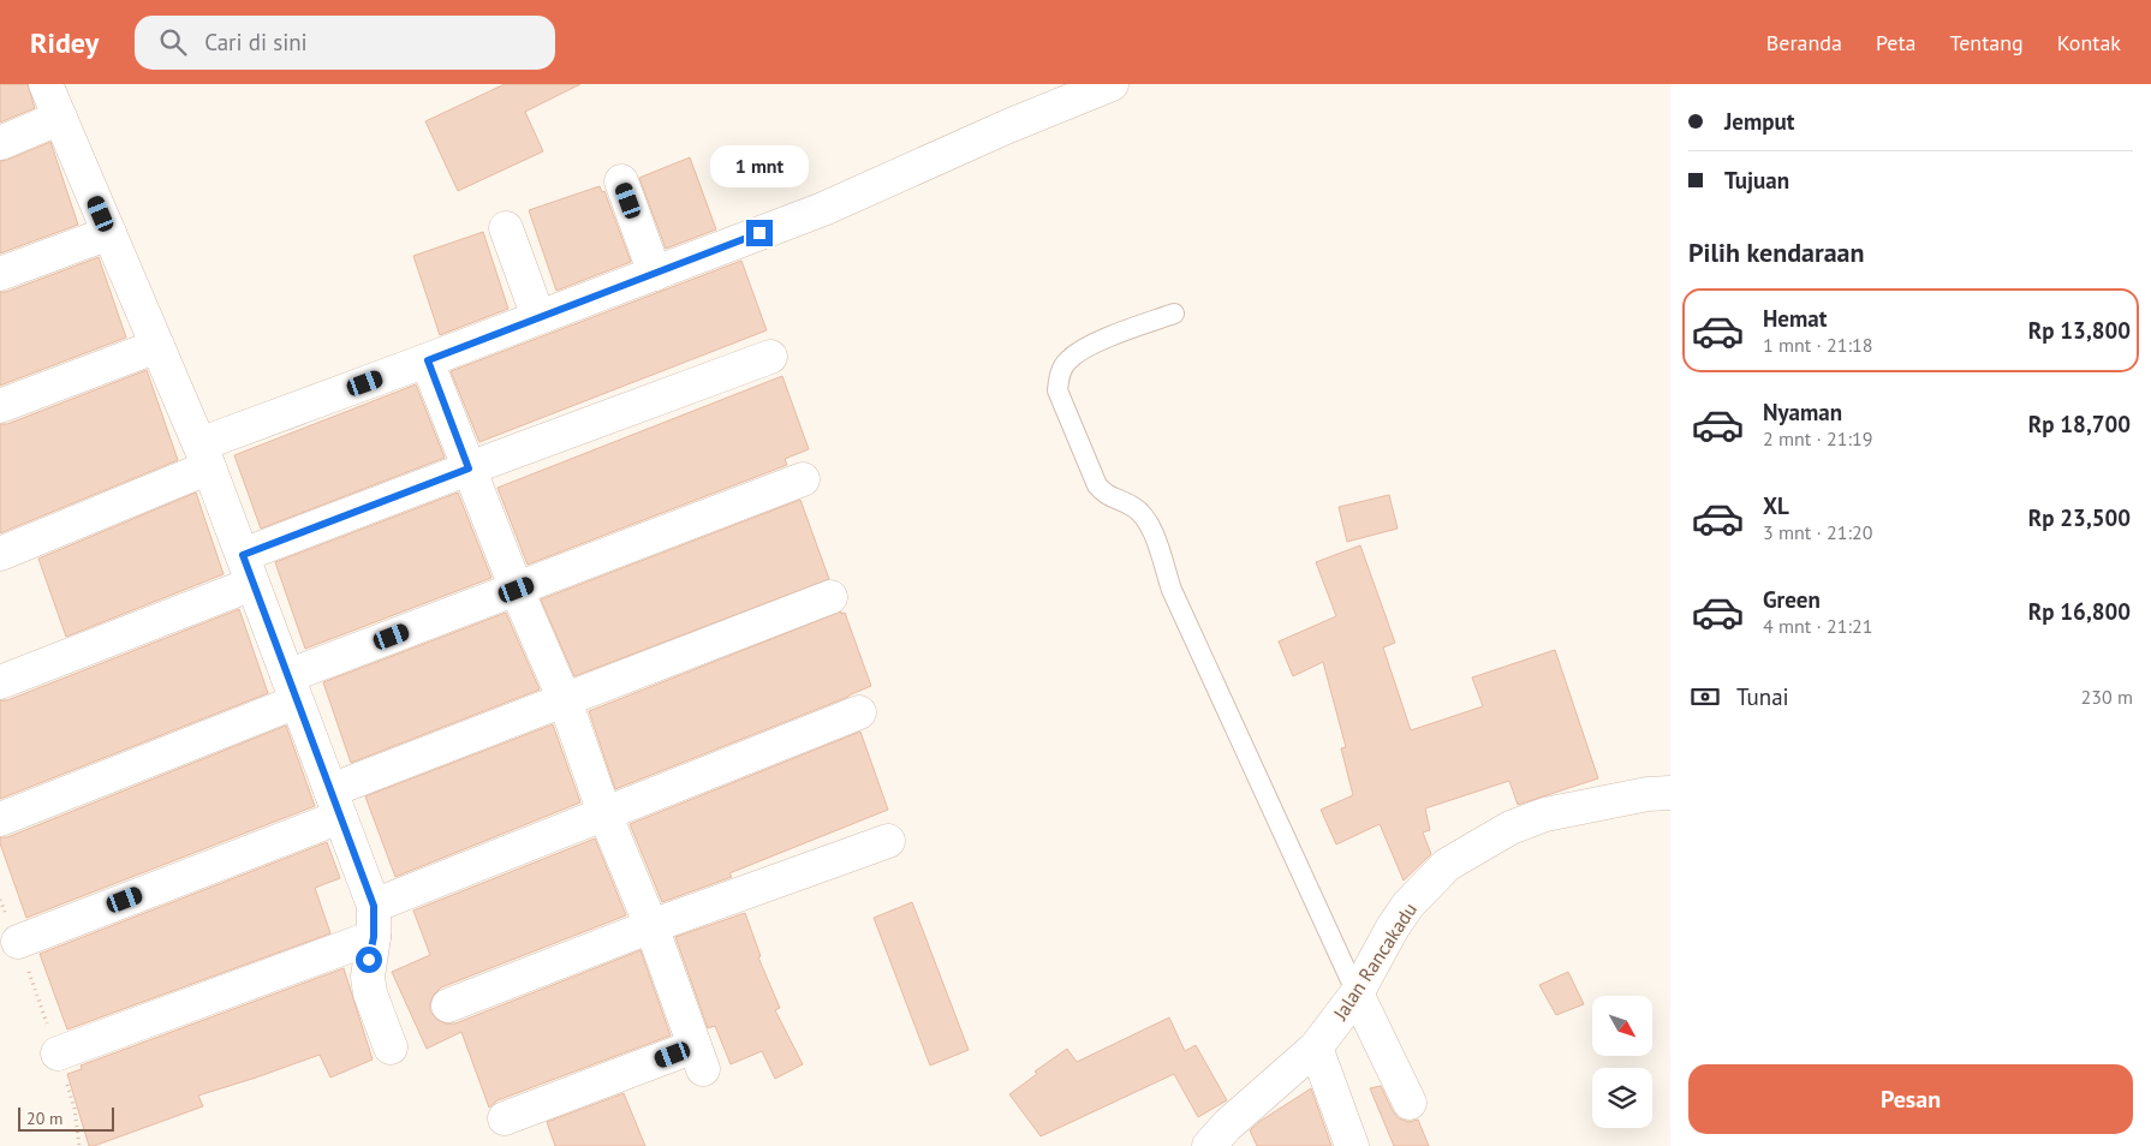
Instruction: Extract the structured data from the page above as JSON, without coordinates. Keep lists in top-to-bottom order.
{
  "streets": {
    "street": ["Jalan Rancakadu"]
  },
  "scale_bar": "20 m",
  "north": "bottom right",
  "page": {
    "header": "Ridey",
    "search": "Cari di sini",
    "nav": [
      "Beranda",
      "Peta",
      "Tentang",
      "Kontak"
    ],
    "banner": ["Jemput", "Tujuan"],
    "bubble": "1 mnt",
    "heading": "Pilih kendaraan",
    "list": [
      {
        "name": "Hemat",
        "note": "1 mnt · 21:18",
        "value": "Rp 13,800"
      },
      {
        "name": "Nyaman",
        "note": "2 mnt · 21:19",
        "value": "Rp 18,700"
      },
      {
        "name": "XL",
        "note": "3 mnt · 21:20",
        "value": "Rp 23,500"
      },
      {
        "name": "Green",
        "note": "4 mnt · 21:21",
        "value": "Rp 16,800"
      }
    ],
    "pay": ["Tunai", "230 m"],
    "buttons": "Pesan",
    "scale": "20 m"
  }
}
